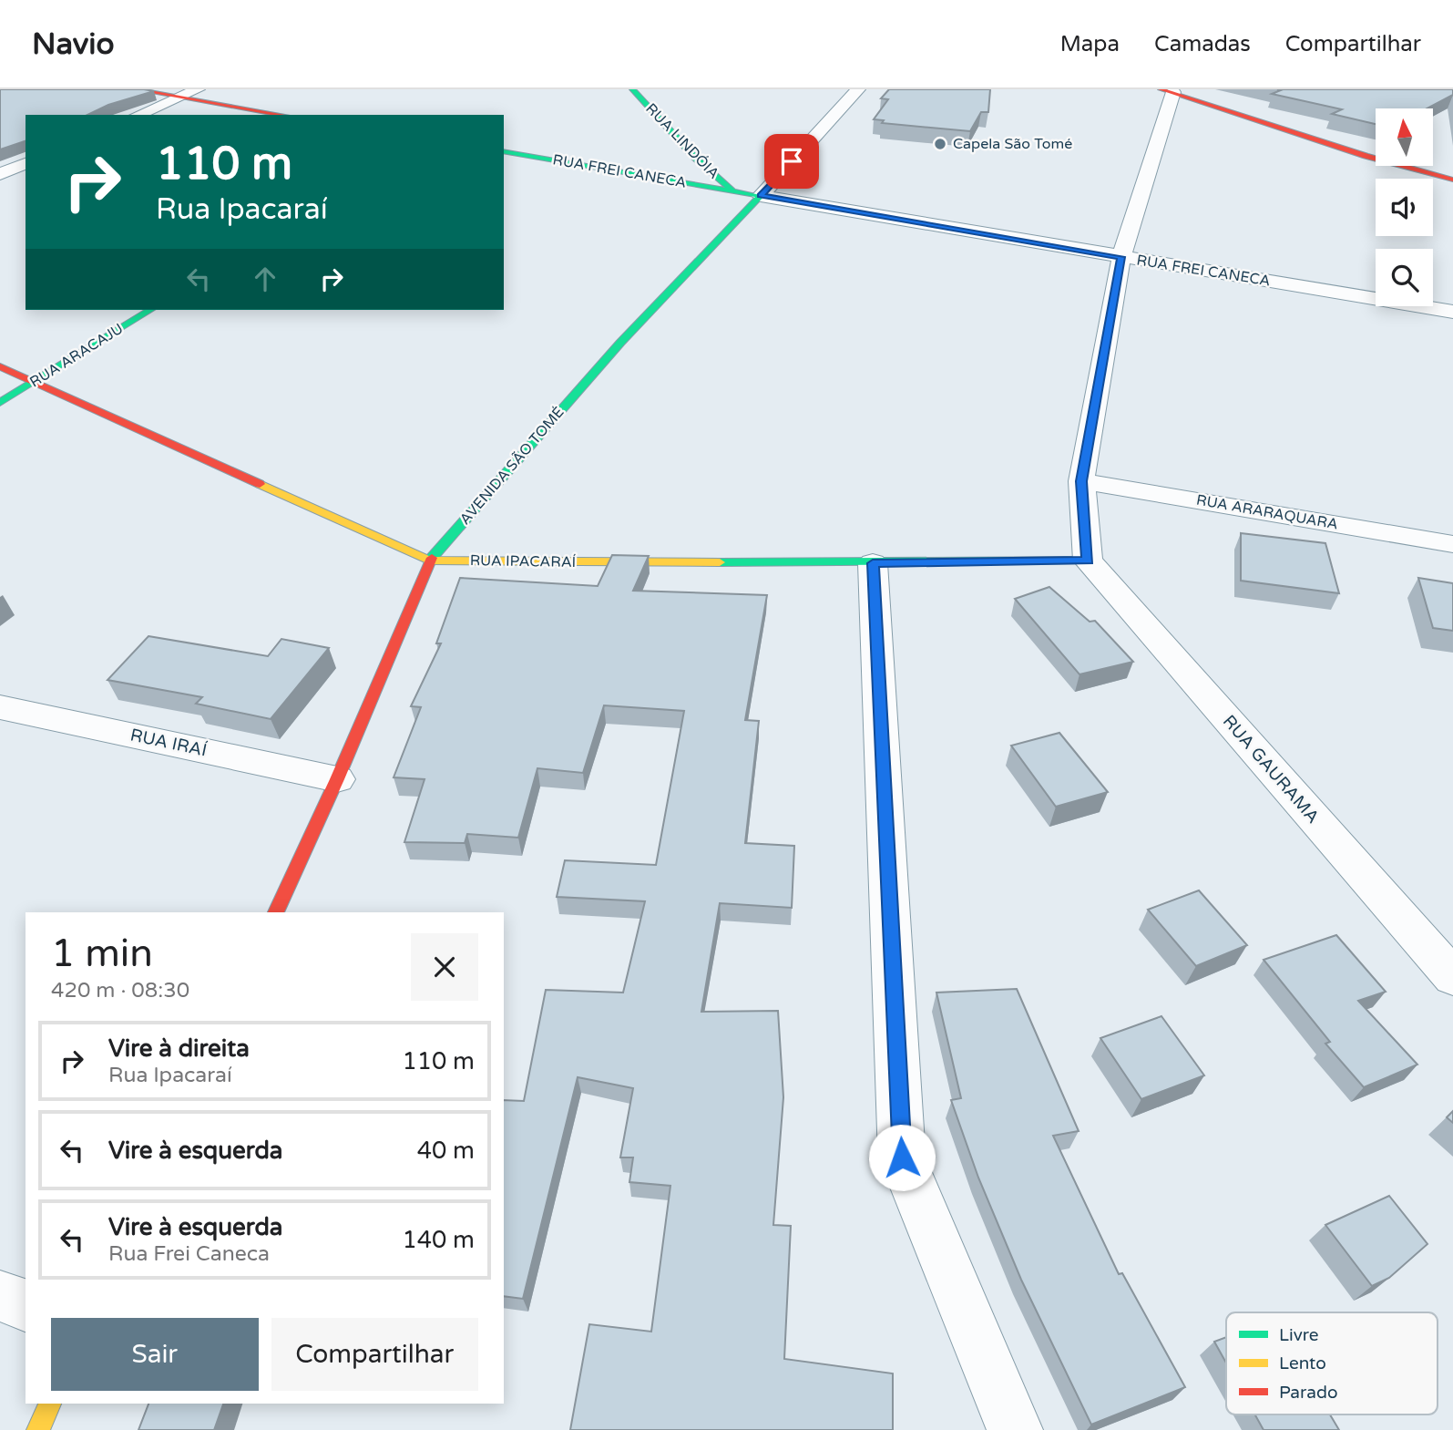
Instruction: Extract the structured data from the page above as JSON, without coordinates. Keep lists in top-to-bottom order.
{
  "streets": {
    "street": [
      "RUA LINDÓIA",
      "RUA FREI CANECA",
      "RUA ARACAJU",
      "AVENIDA SÃO TOMÉ",
      "RUA ARARAQUARA",
      "RUA IPACARAÍ",
      "RUA IRAÍ",
      "RUA GAURAMA"
    ]
  },
  "crossings": [
    ["RUA LINDÓIA", "RUA FREI CANECA"],
    ["RUA FREI CANECA", "AVENIDA SÃO TOMÉ"],
    ["RUA ARACAJU", "RUA IPACARAÍ"],
    ["AVENIDA SÃO TOMÉ", "RUA IPACARAÍ"],
    ["AVENIDA SÃO TOMÉ", "RUA IRAÍ"],
    ["RUA IPACARAÍ", "RUA GAURAMA"]
  ],
  "places": ["Capela São Tomé"],
  "legend": ["Livre", "Lento", "Parado"],
  "north": "top",
  "page": {
    "header": "Navio",
    "nav": ["Mapa", "Camadas", "Compartilhar"],
    "turn": ["110 m", "Rua Ipacaraí"],
    "heading": ["1 min", "420 m · 08:30"],
    "list": [
      {
        "name": "Vire à direita",
        "note": "Rua Ipacaraí",
        "value": "110 m"
      },
      {
        "name": "Vire à esquerda",
        "value": "40 m"
      },
      {
        "name": "Vire à esquerda",
        "note": "Rua Frei Caneca",
        "value": "140 m"
      }
    ],
    "buttons": ["Sair", "Compartilhar"]
  }
}
